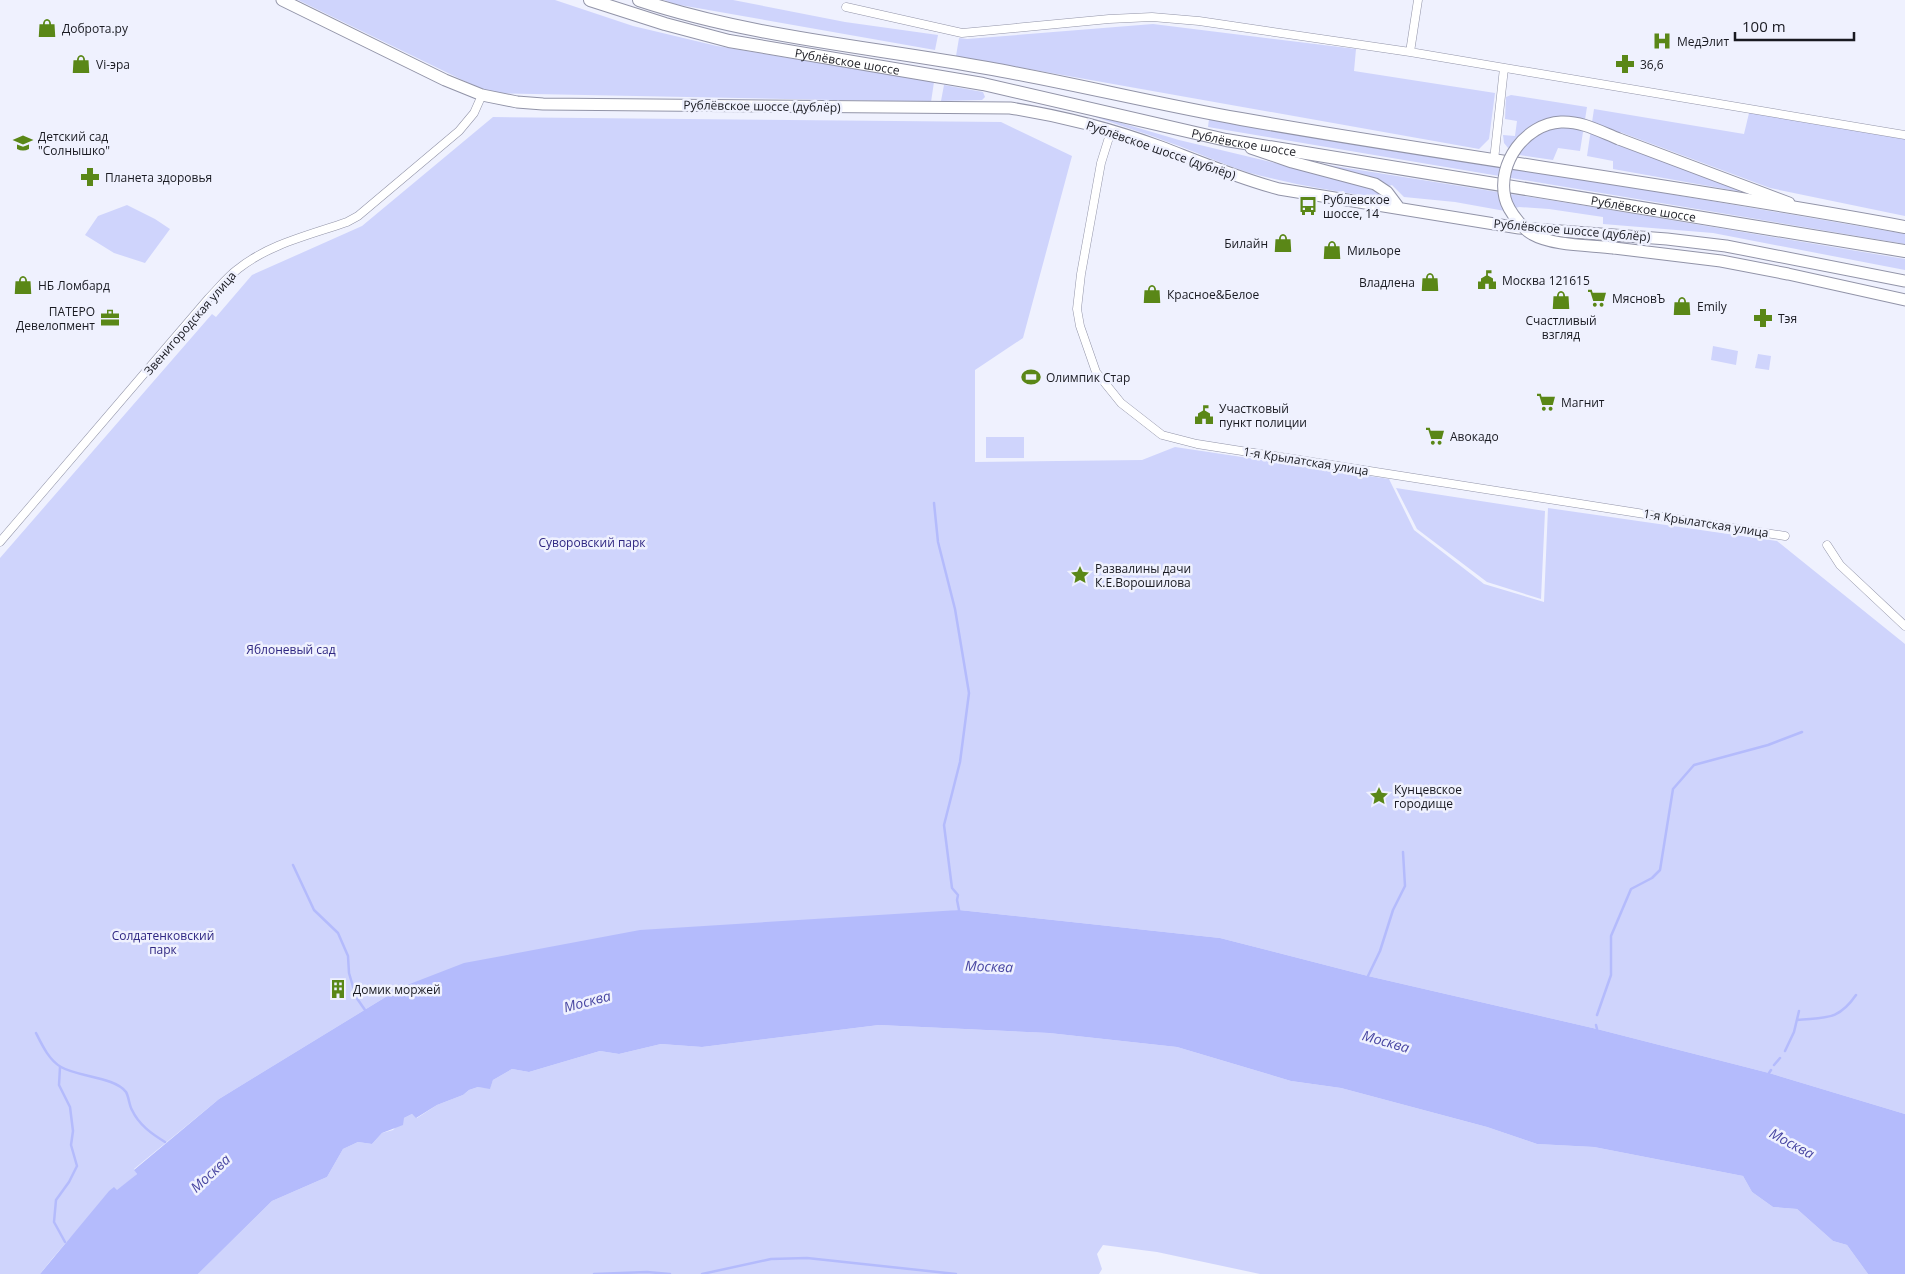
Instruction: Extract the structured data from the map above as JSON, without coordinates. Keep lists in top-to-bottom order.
{
  "streets": {
    "main road": ["Рублёвское шоссе", "Рублёвское шоссе (дублёр)"],
    "street": ["Звенигородская улица", "1-я Крылатская улица"]
  },
  "crossings": [
    ["Рублёвское шоссе (дублёр)", "Звенигородская улица"],
    ["Рублёвское шоссе (дублёр)", "1-я Крылатская улица"]
  ],
  "water": ["Москва"],
  "parks": ["Суворовский парк", "Яблоневый сад", "Солдатенковский парк"],
  "places": {
    "shop": [
      "Доброта.ру",
      "Vi-эра",
      "Билайн",
      "Мильоре",
      "Владлена",
      "НБ Ломбард",
      "Красное&Белое",
      "Счастливый взгляд",
      "Emily"
    ],
    "hospital": ["МедЭлит"],
    "pharmacy": ["36,6", "Планета здоровья", "Тэя"],
    "school or university": ["Детский сад \"Солнышко\""],
    "bus stop": ["Рублевское шоссе, 14"],
    "public building": ["Москва 121615", "Участковый пункт полиции"],
    "supermarket": ["МясновЪ", "Магнит", "Авокадо"],
    "office": ["ПАТЕРО Девелопмент"],
    "sports": ["Олимпик Стар"],
    "place": ["Развалины дачи К.Е.Ворошилова", "Кунцевское городище"],
    "building": ["Домик моржей"]
  },
  "scale_bar": "100 m"
}
